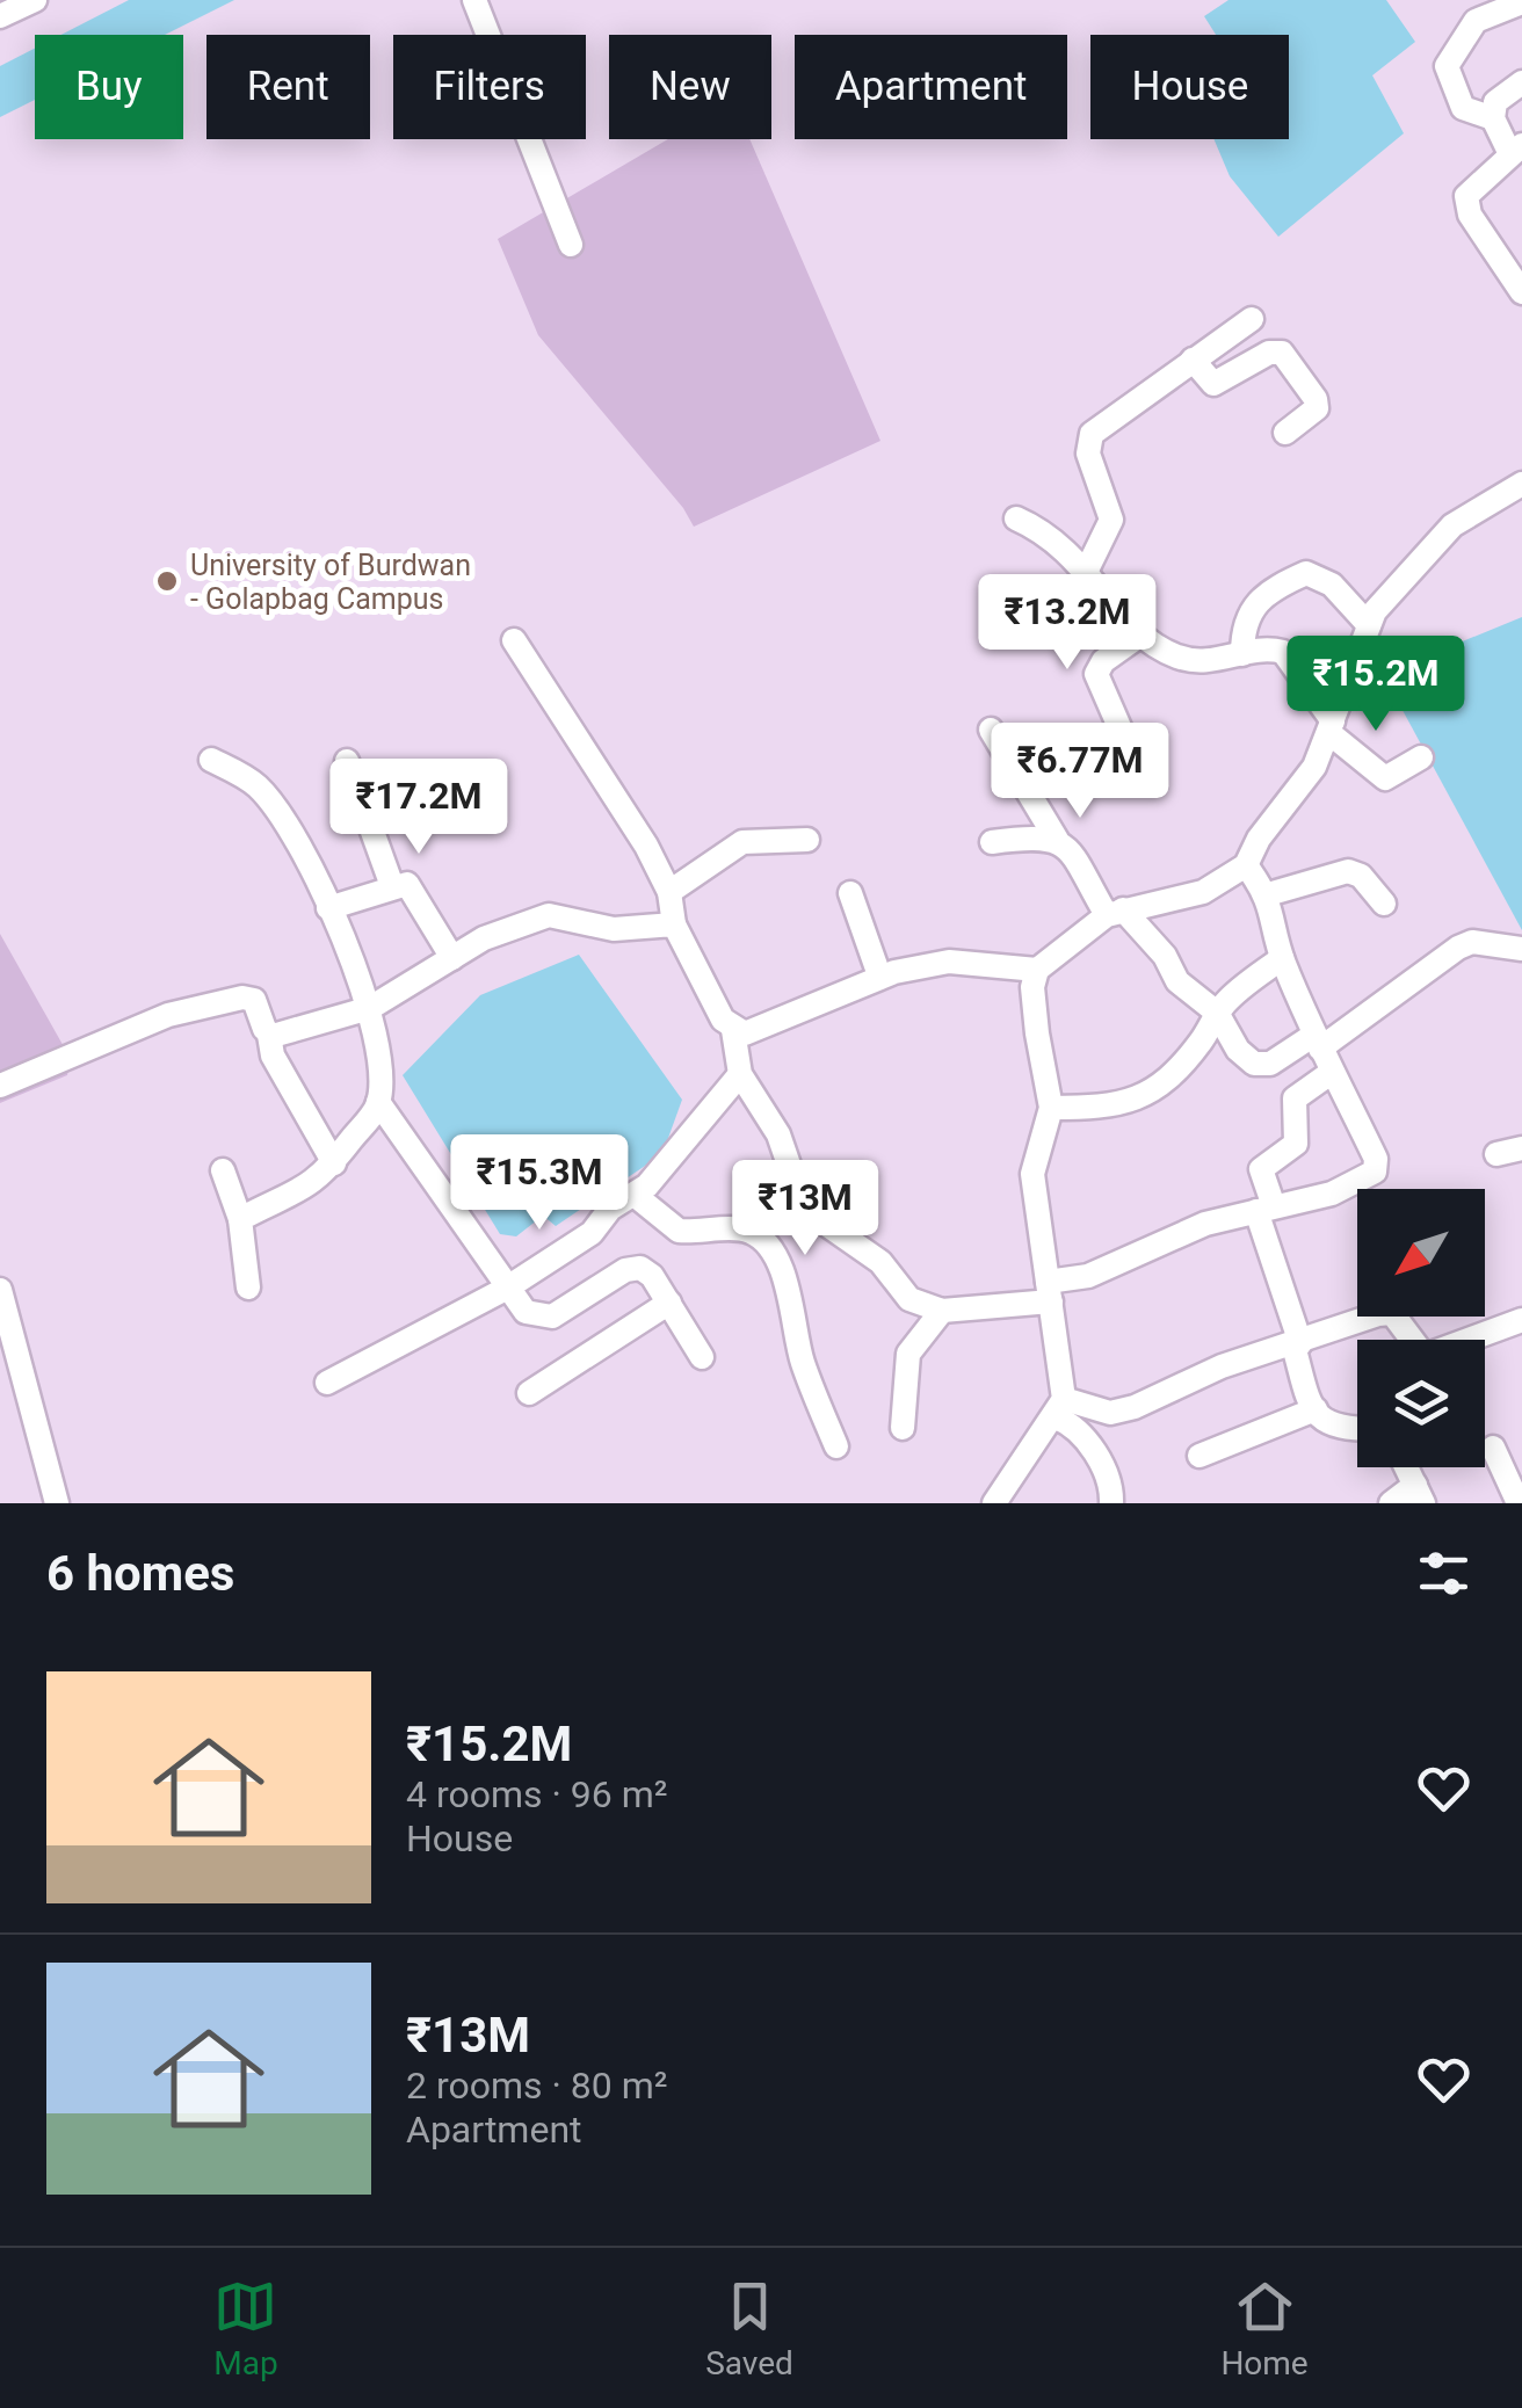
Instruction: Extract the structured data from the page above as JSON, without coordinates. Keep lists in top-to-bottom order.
{
  "places": ["University of Burdwan - Golapbag Campus"],
  "north": "bottom left",
  "page": {
    "chip": [
      "Buy",
      "Rent",
      "Filters",
      "New",
      "Apartment",
      "House"
    ],
    "price": [
      "₹13.2M",
      "₹15.2M",
      "₹6.77M",
      "₹17.2M",
      "₹15.3M",
      "₹13M"
    ],
    "heading": "6 homes",
    "list": [
      {
        "name": "₹15.2M",
        "note": "4 rooms · 96 m² · House"
      },
      {
        "name": "₹13M",
        "note": "2 rooms · 80 m² · Apartment"
      }
    ],
    "tabs": ["Map", "Saved", "Home"]
  }
}
